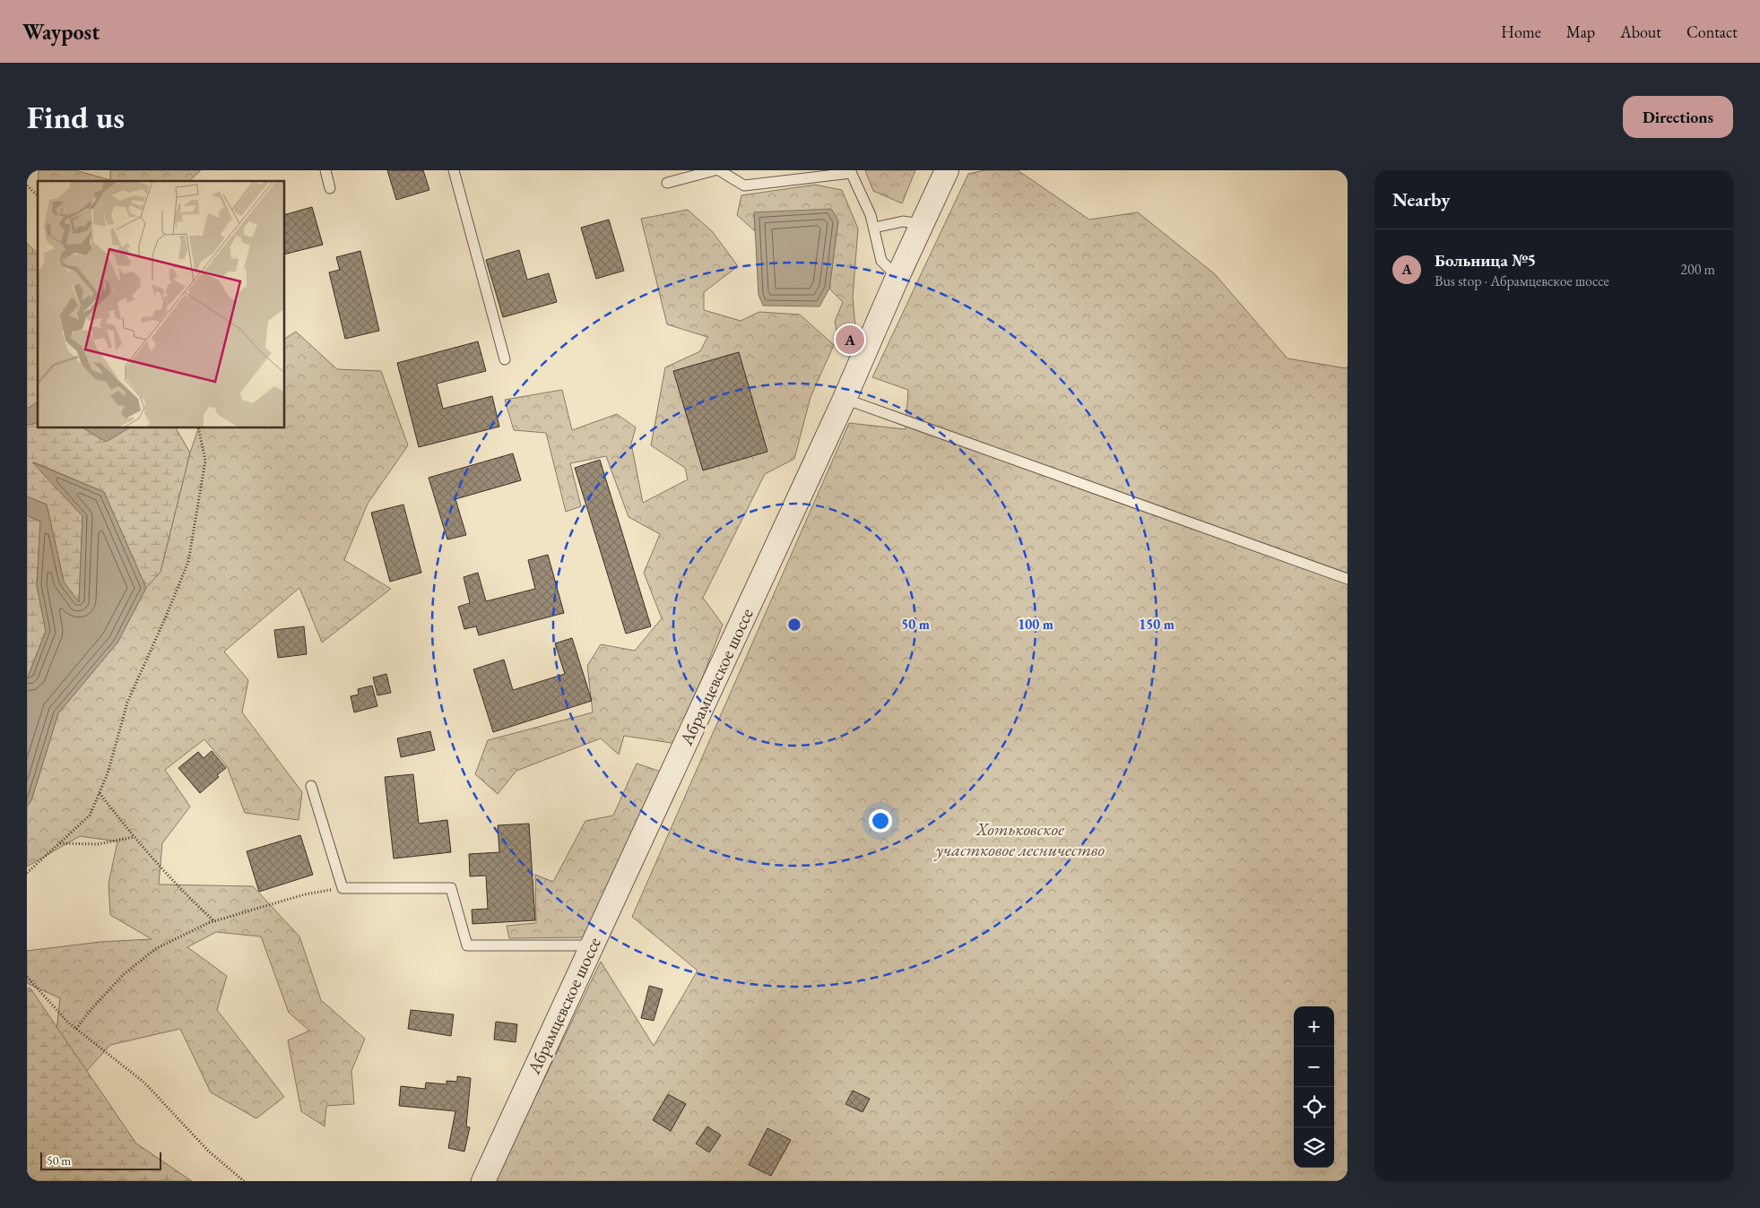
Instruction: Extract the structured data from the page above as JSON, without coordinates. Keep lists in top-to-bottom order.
{
  "streets": {
    "street": ["Абрамцевское шоссе"]
  },
  "parks": ["Хотьковское участковое лесничество"],
  "scale_bar": "50 m",
  "page": {
    "header": "Waypost",
    "nav": [
      "Home",
      "Map",
      "About",
      "Contact"
    ],
    "buttons": "Directions",
    "title": "Find us",
    "heading": "Nearby",
    "list": [
      {
        "mark": "A",
        "name": "Больница №5",
        "note": "Bus stop · Абрамцевское шоссе",
        "value": "200 m"
      }
    ],
    "pins": "A",
    "map_buttons": ["+", "−"],
    "scale": "50 m"
  },
  "rings": ["50 m", "100 m", "150 m"]
}
